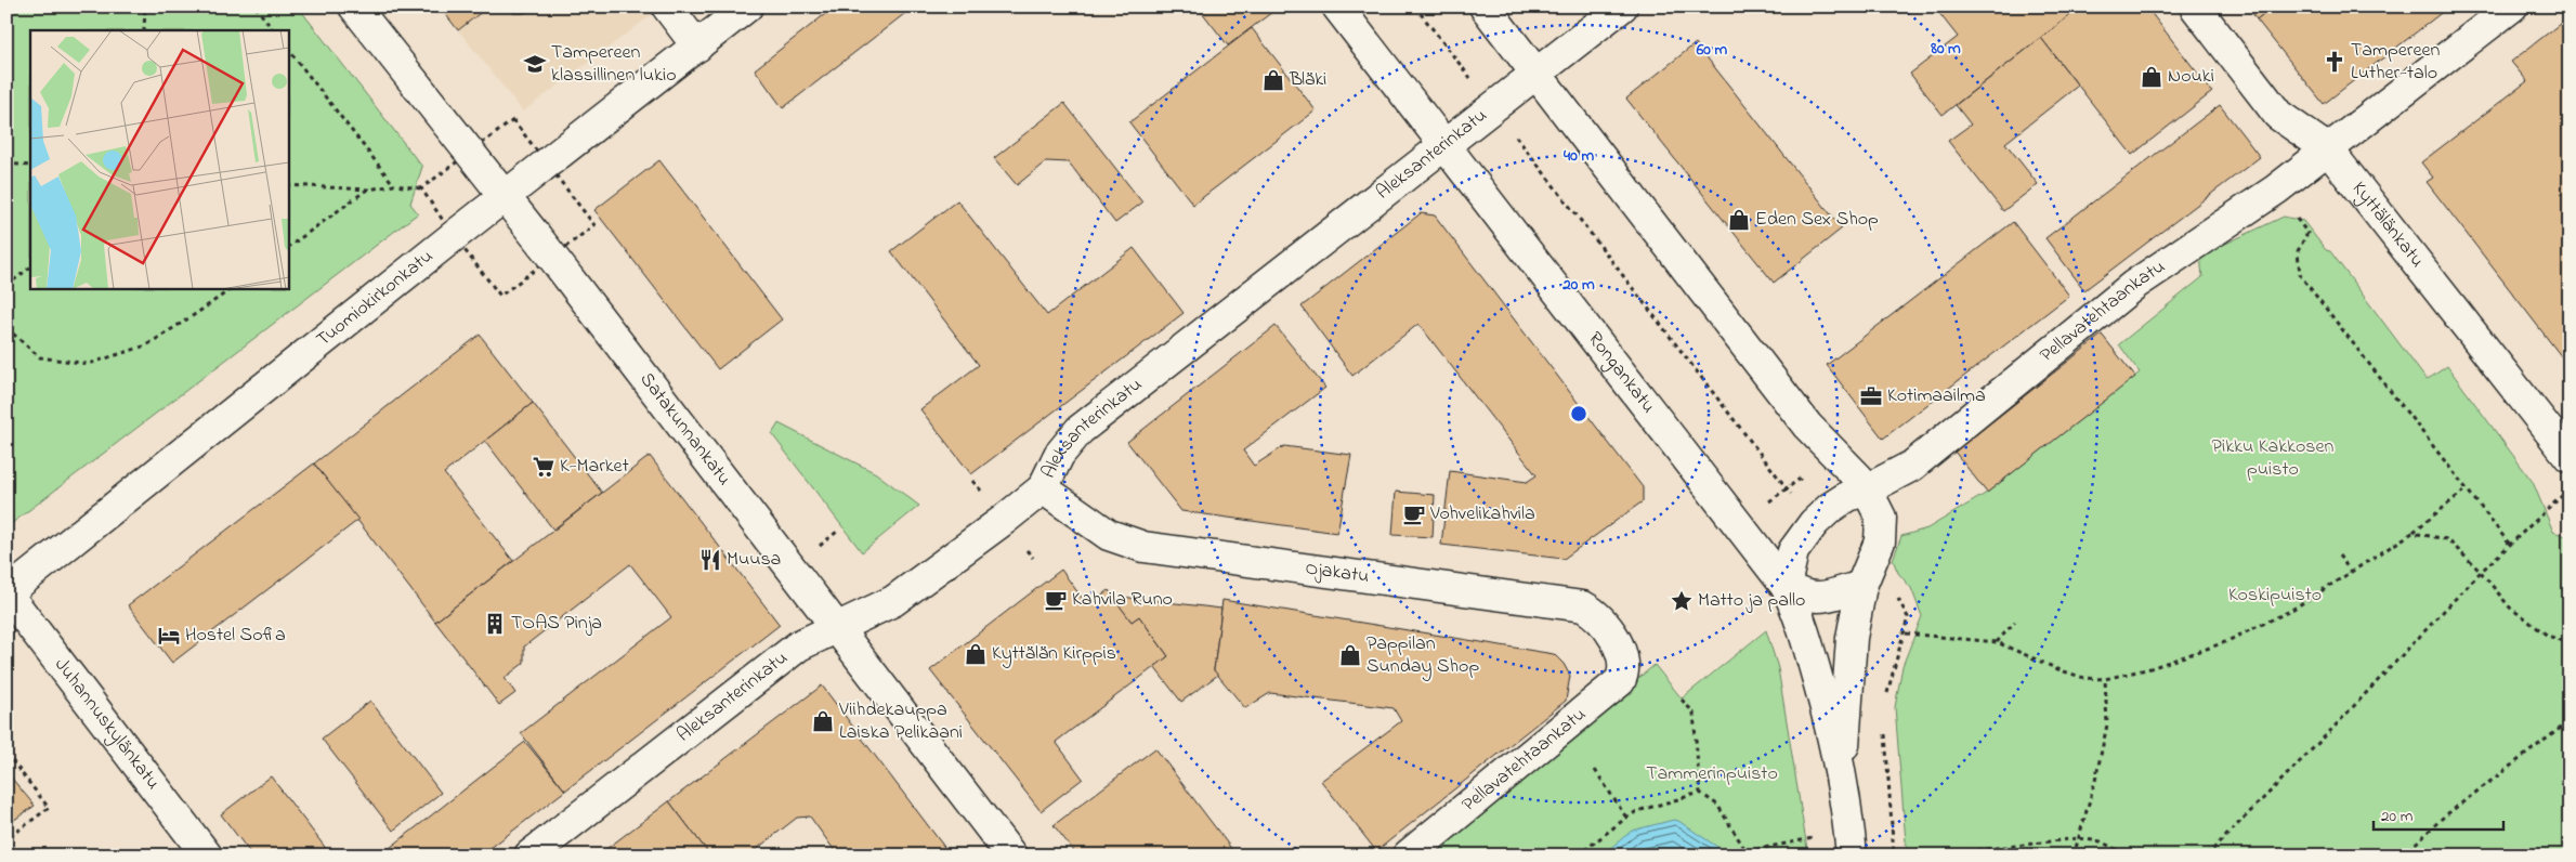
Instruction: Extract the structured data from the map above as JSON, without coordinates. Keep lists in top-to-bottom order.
{
  "streets": {
    "street": [
      "Aleksanterinkatu",
      "Kyttälänkatu",
      "Tuomiokirkonkatu",
      "Pellavatehtaankatu",
      "Rongankatu",
      "Satakunnankatu",
      "Ojakatu",
      "Juhannuskylänkatu"
    ]
  },
  "crossings": [
    ["Aleksanterinkatu", "Rongankatu"],
    ["Aleksanterinkatu", "Satakunnankatu"],
    ["Aleksanterinkatu", "Ojakatu"],
    ["Kyttälänkatu", "Pellavatehtaankatu"],
    ["Tuomiokirkonkatu", "Satakunnankatu"],
    ["Tuomiokirkonkatu", "Juhannuskylänkatu"],
    ["Pellavatehtaankatu", "Rongankatu"],
    ["Pellavatehtaankatu", "Ojakatu"]
  ],
  "parks": ["Pikku Kakkosen puisto", "Koskipuisto", "Tammerinpuisto"],
  "places": {
    "church": ["Tampereen Luther-talo"],
    "school or university": ["Tampereen klassillinen lukio"],
    "shop": [
      "Nouki",
      "Bläki",
      "Eden Sex Shop",
      "Kyttälän Kirppis",
      "Pappilan Sunday Shop",
      "Viihdekauppa Laiska Pelikaani"
    ],
    "office": ["Kotimaailma"],
    "supermarket": ["K-Market"],
    "cafe": ["Vohvelikahvila", "Kahvila Runo"],
    "restaurant": ["Muusa"],
    "place": ["Matto ja pallo"],
    "building": ["TOAS Pinja"],
    "hotel": ["Hostel Sofia"]
  },
  "scale_bar": "20 m",
  "rings": [
    "80 m",
    "60 m",
    "40 m",
    "20 m"
  ]
}
